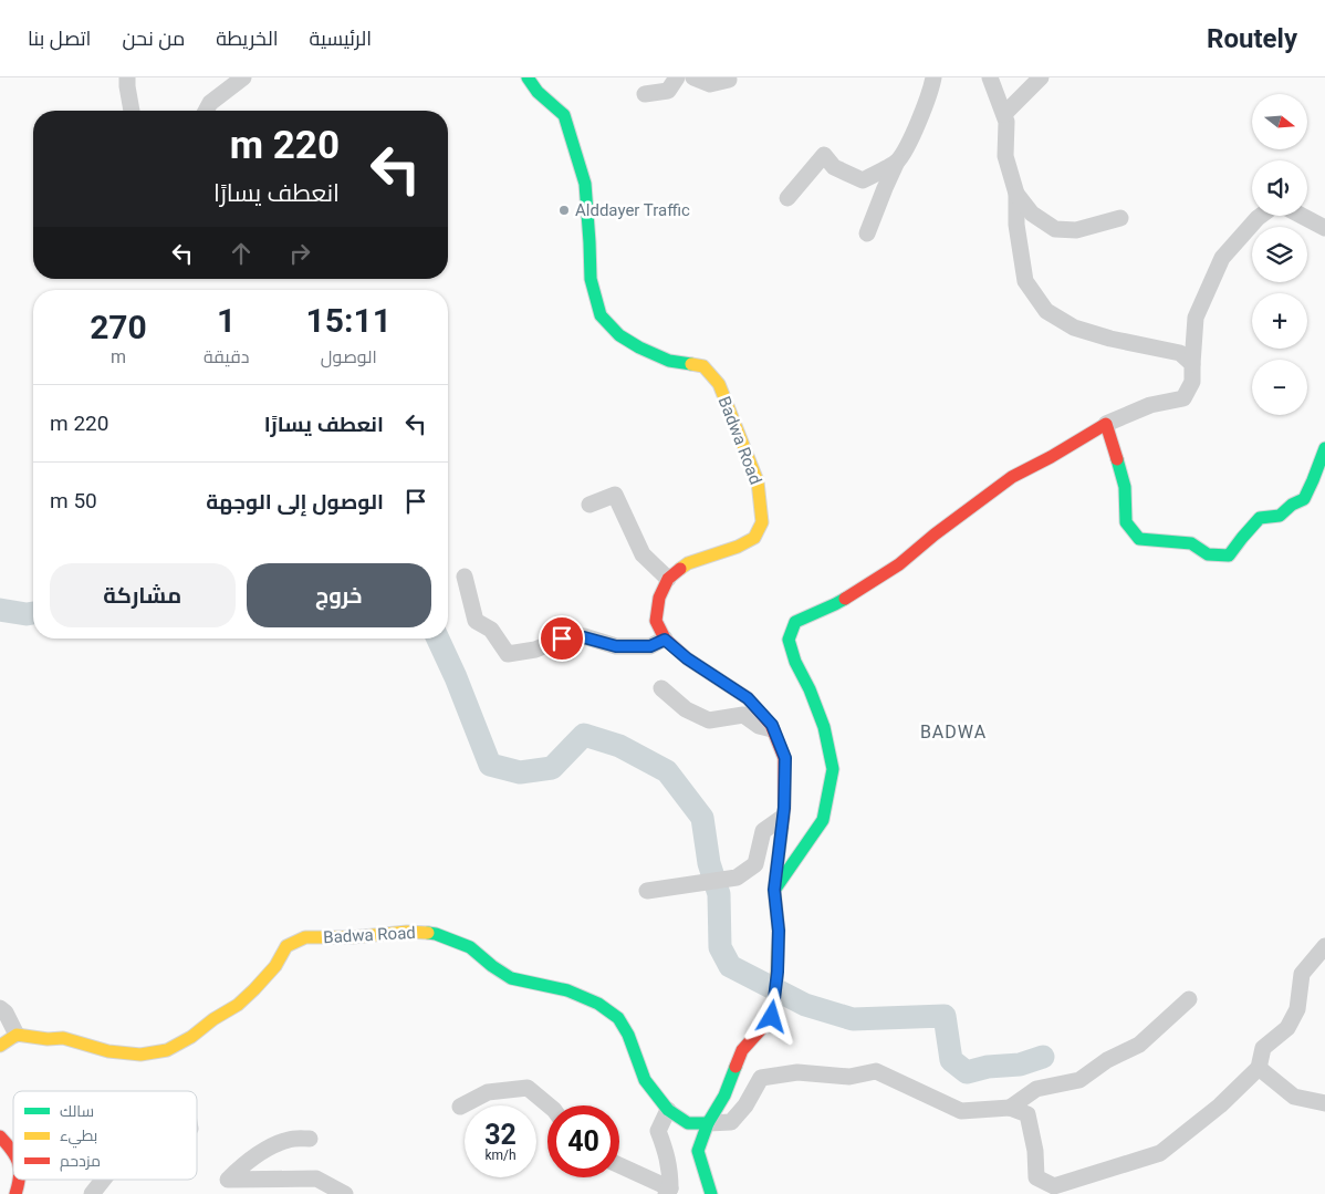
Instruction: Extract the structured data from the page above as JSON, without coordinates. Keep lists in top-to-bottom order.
{
  "streets": {
    "street": ["Badwa Road"]
  },
  "districts": ["BADWA"],
  "places": ["Alddayer Traffic"],
  "legend": ["سالك", "بطيء", "مزدحم"],
  "north": "right",
  "page": {
    "header": "Routely",
    "nav": [
      "الرئيسية",
      "الخريطة",
      "من نحن",
      "اتصل بنا"
    ],
    "map_buttons": ["+", "−"],
    "turn": ["220 m", "انعطف يسارًا"],
    "eta": [
      "15:11",
      "الوصول",
      "1",
      "دقيقة",
      "270",
      "m"
    ],
    "list": [
      {
        "name": "انعطف يسارًا",
        "value": "220 m"
      },
      {
        "name": "الوصول إلى الوجهة",
        "value": "50 m"
      }
    ],
    "buttons": ["خروج", "مشاركة"],
    "speed": "32 km/h",
    "limit": "40"
  }
}
